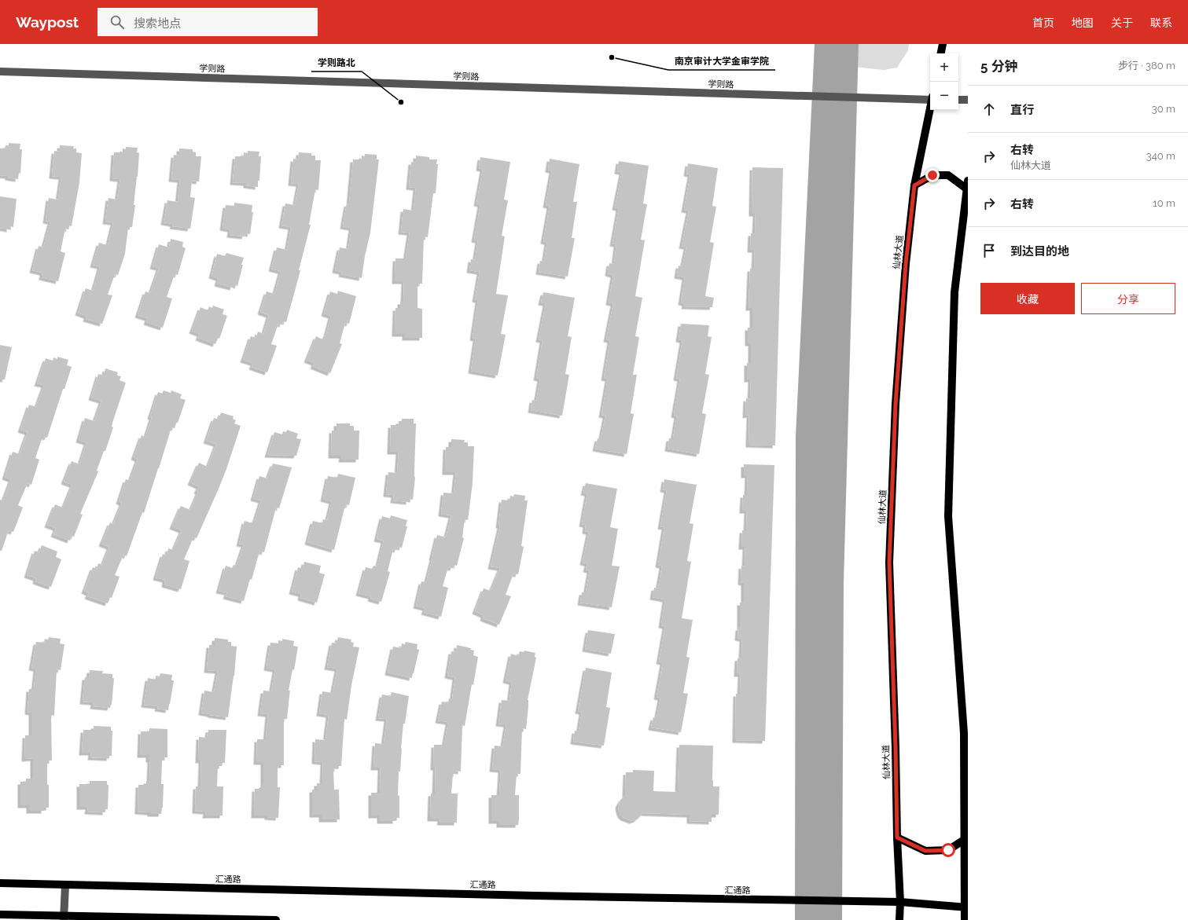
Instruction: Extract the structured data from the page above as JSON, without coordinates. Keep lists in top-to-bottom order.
{
  "streets": {
    "main road": ["仙林大道", "汇通路"],
    "street": ["学则路"]
  },
  "crossings": [
    ["仙林大道", "汇通路"]
  ],
  "places": ["南京审计大学金审学院", "学则路北"],
  "page": {
    "header": "Waypost",
    "search": "搜索地点",
    "nav": [
      "首页",
      "地图",
      "关于",
      "联系"
    ],
    "heading": ["5 分钟", "步行 · 380 m"],
    "map_buttons": ["+", "−"],
    "list": [
      ["直行", "30 m"],
      ["右转", "仙林大道", "340 m"],
      ["右转", "10 m"],
      "到达目的地"
    ],
    "buttons": ["收藏", "分享"]
  }
}
